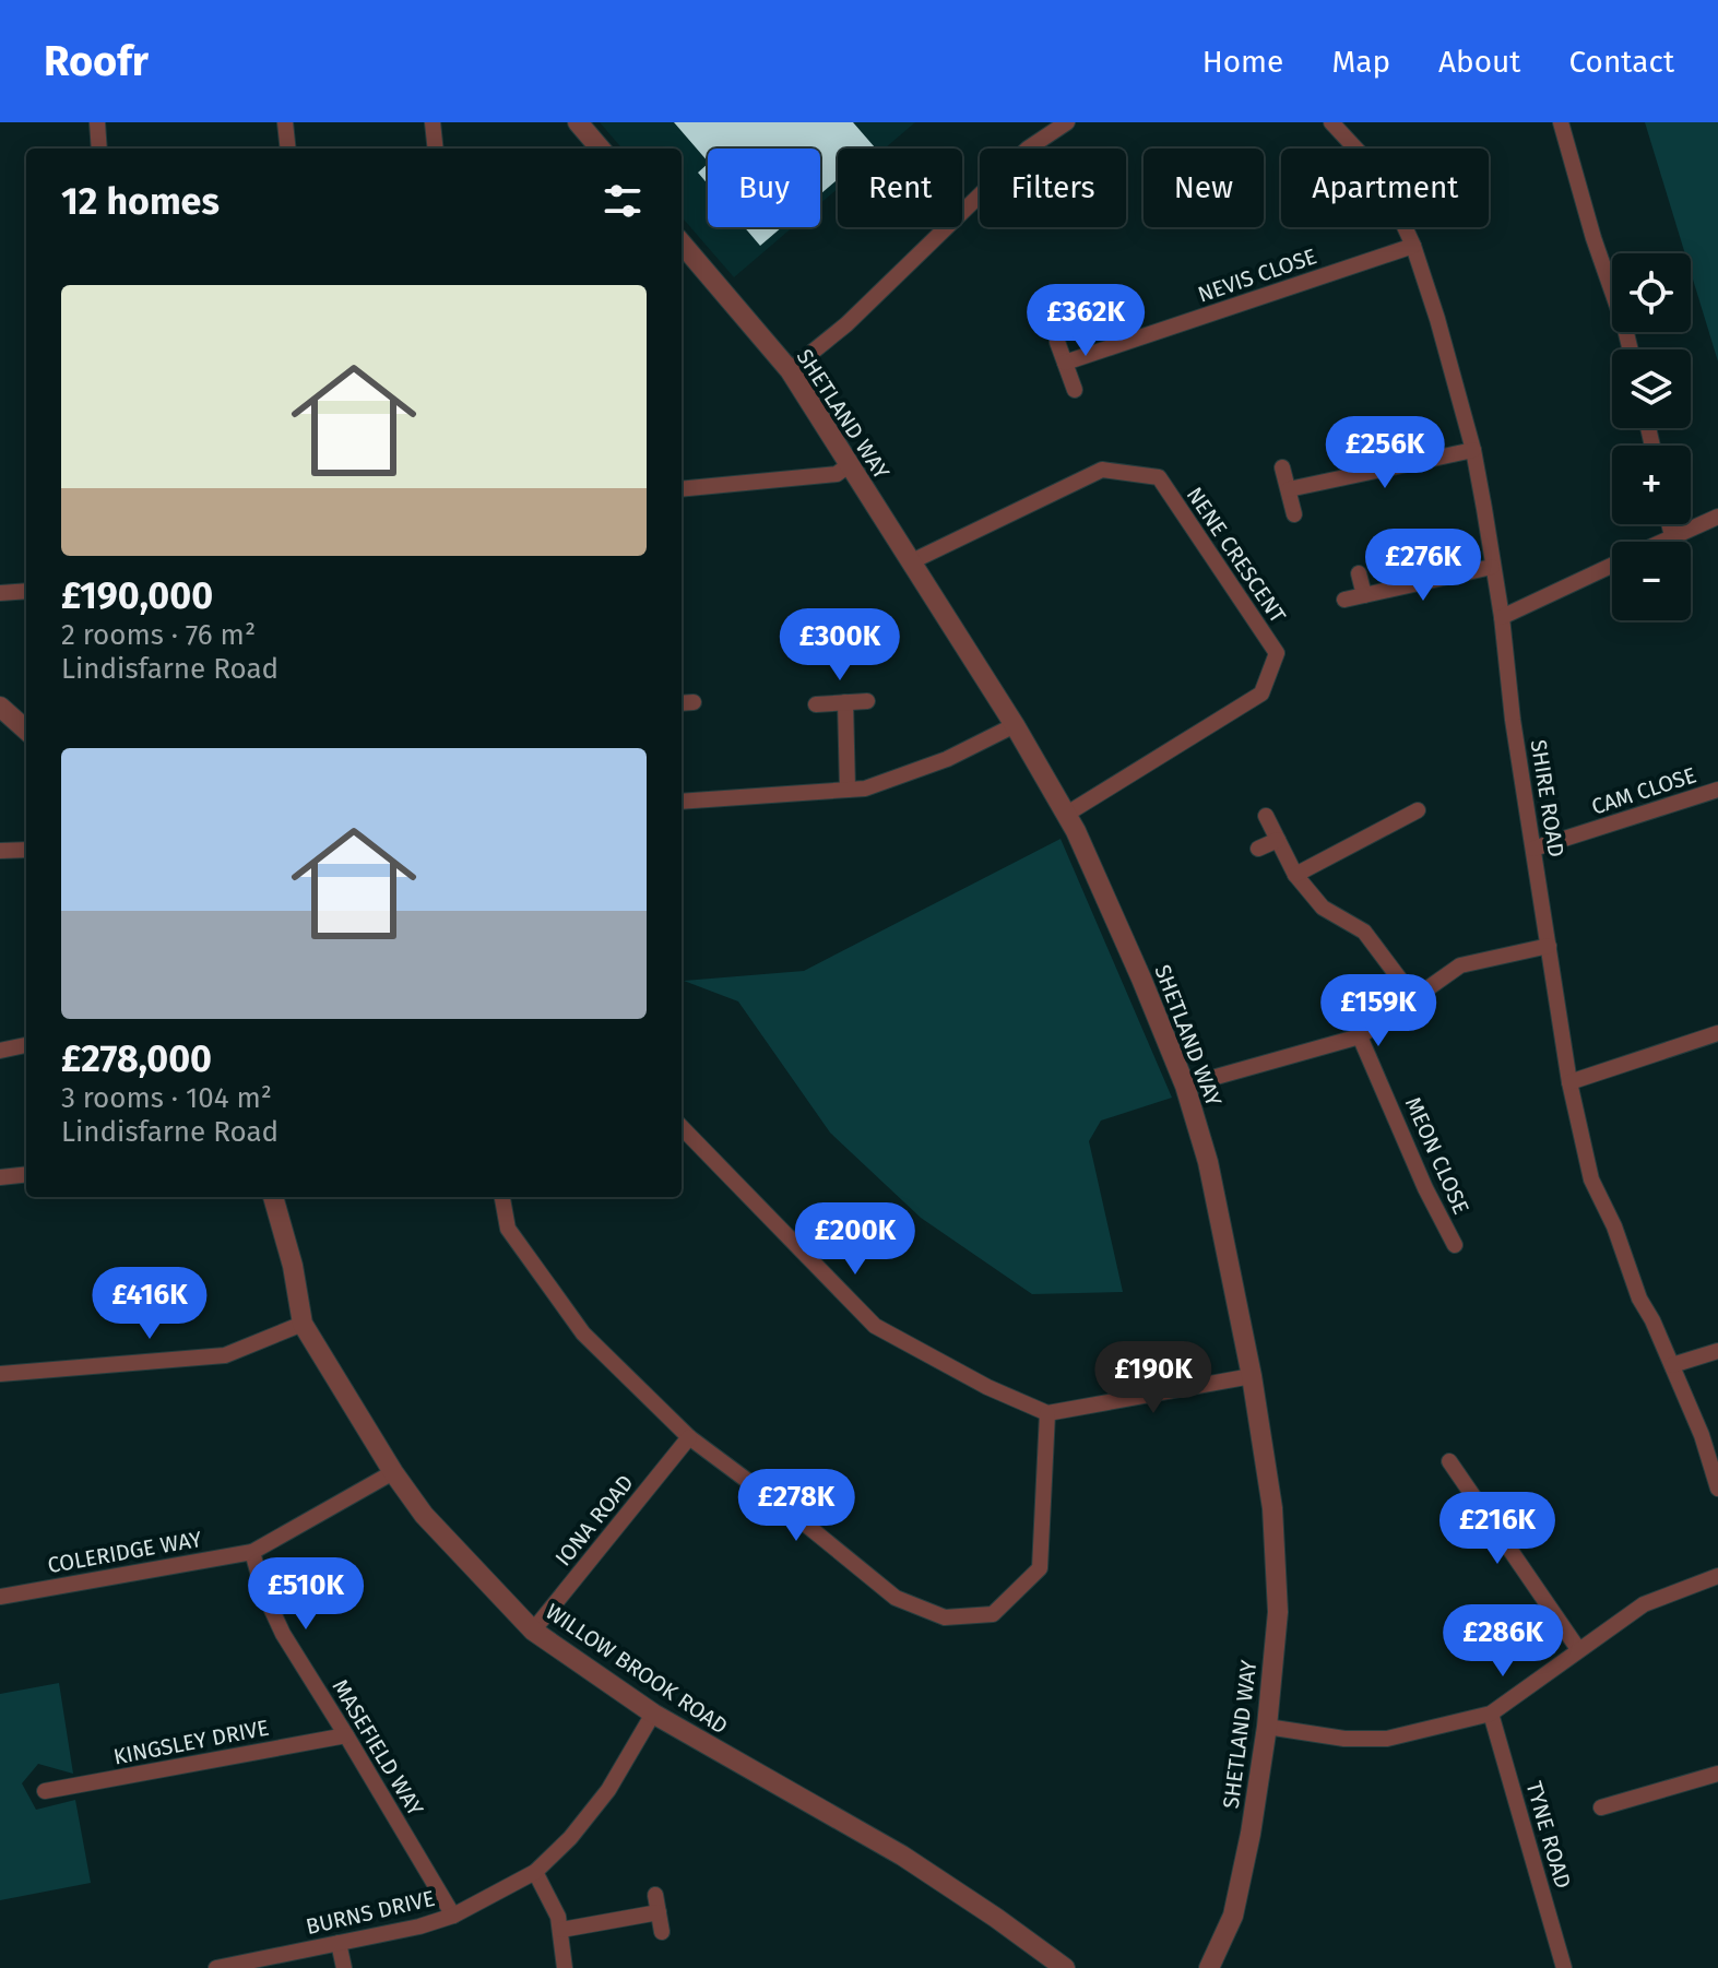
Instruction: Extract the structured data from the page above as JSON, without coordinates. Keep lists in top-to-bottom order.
{
  "streets": {
    "street": [
      "NEVIS CLOSE",
      "SHETLAND WAY",
      "NENE CRESCENT",
      "CAM CLOSE",
      "SHIRE ROAD",
      "MEON CLOSE",
      "IONA ROAD",
      "COLERIDGE WAY",
      "WILLOW BROOK ROAD",
      "KINGSLEY DRIVE",
      "MASEFIELD WAY",
      "TYNE ROAD",
      "BURNS DRIVE"
    ]
  },
  "crossings": [
    ["NEVIS CLOSE", "SHIRE ROAD"],
    ["SHETLAND WAY", "NENE CRESCENT"],
    ["CAM CLOSE", "SHIRE ROAD"],
    ["IONA ROAD", "WILLOW BROOK ROAD"],
    ["COLERIDGE WAY", "WILLOW BROOK ROAD"],
    ["COLERIDGE WAY", "MASEFIELD WAY"],
    ["WILLOW BROOK ROAD", "BURNS DRIVE"],
    ["KINGSLEY DRIVE", "MASEFIELD WAY"],
    ["MASEFIELD WAY", "BURNS DRIVE"]
  ],
  "page": {
    "header": "Roofr",
    "nav": [
      "Home",
      "Map",
      "About",
      "Contact"
    ],
    "chip": [
      "Buy",
      "Rent",
      "Filters",
      "New",
      "Apartment"
    ],
    "heading": "12 homes",
    "map_buttons": ["+", "−"],
    "list": [
      {
        "name": "£190,000",
        "note": "2 rooms · 76 m² · Lindisfarne Road"
      },
      {
        "name": "£278,000",
        "note": "3 rooms · 104 m² · Lindisfarne Road"
      }
    ],
    "price": [
      "£362K",
      "£256K",
      "£276K",
      "£300K",
      "£159K",
      "£200K",
      "£416K",
      "£190K",
      "£278K",
      "£216K",
      "£510K",
      "£286K"
    ]
  }
}
